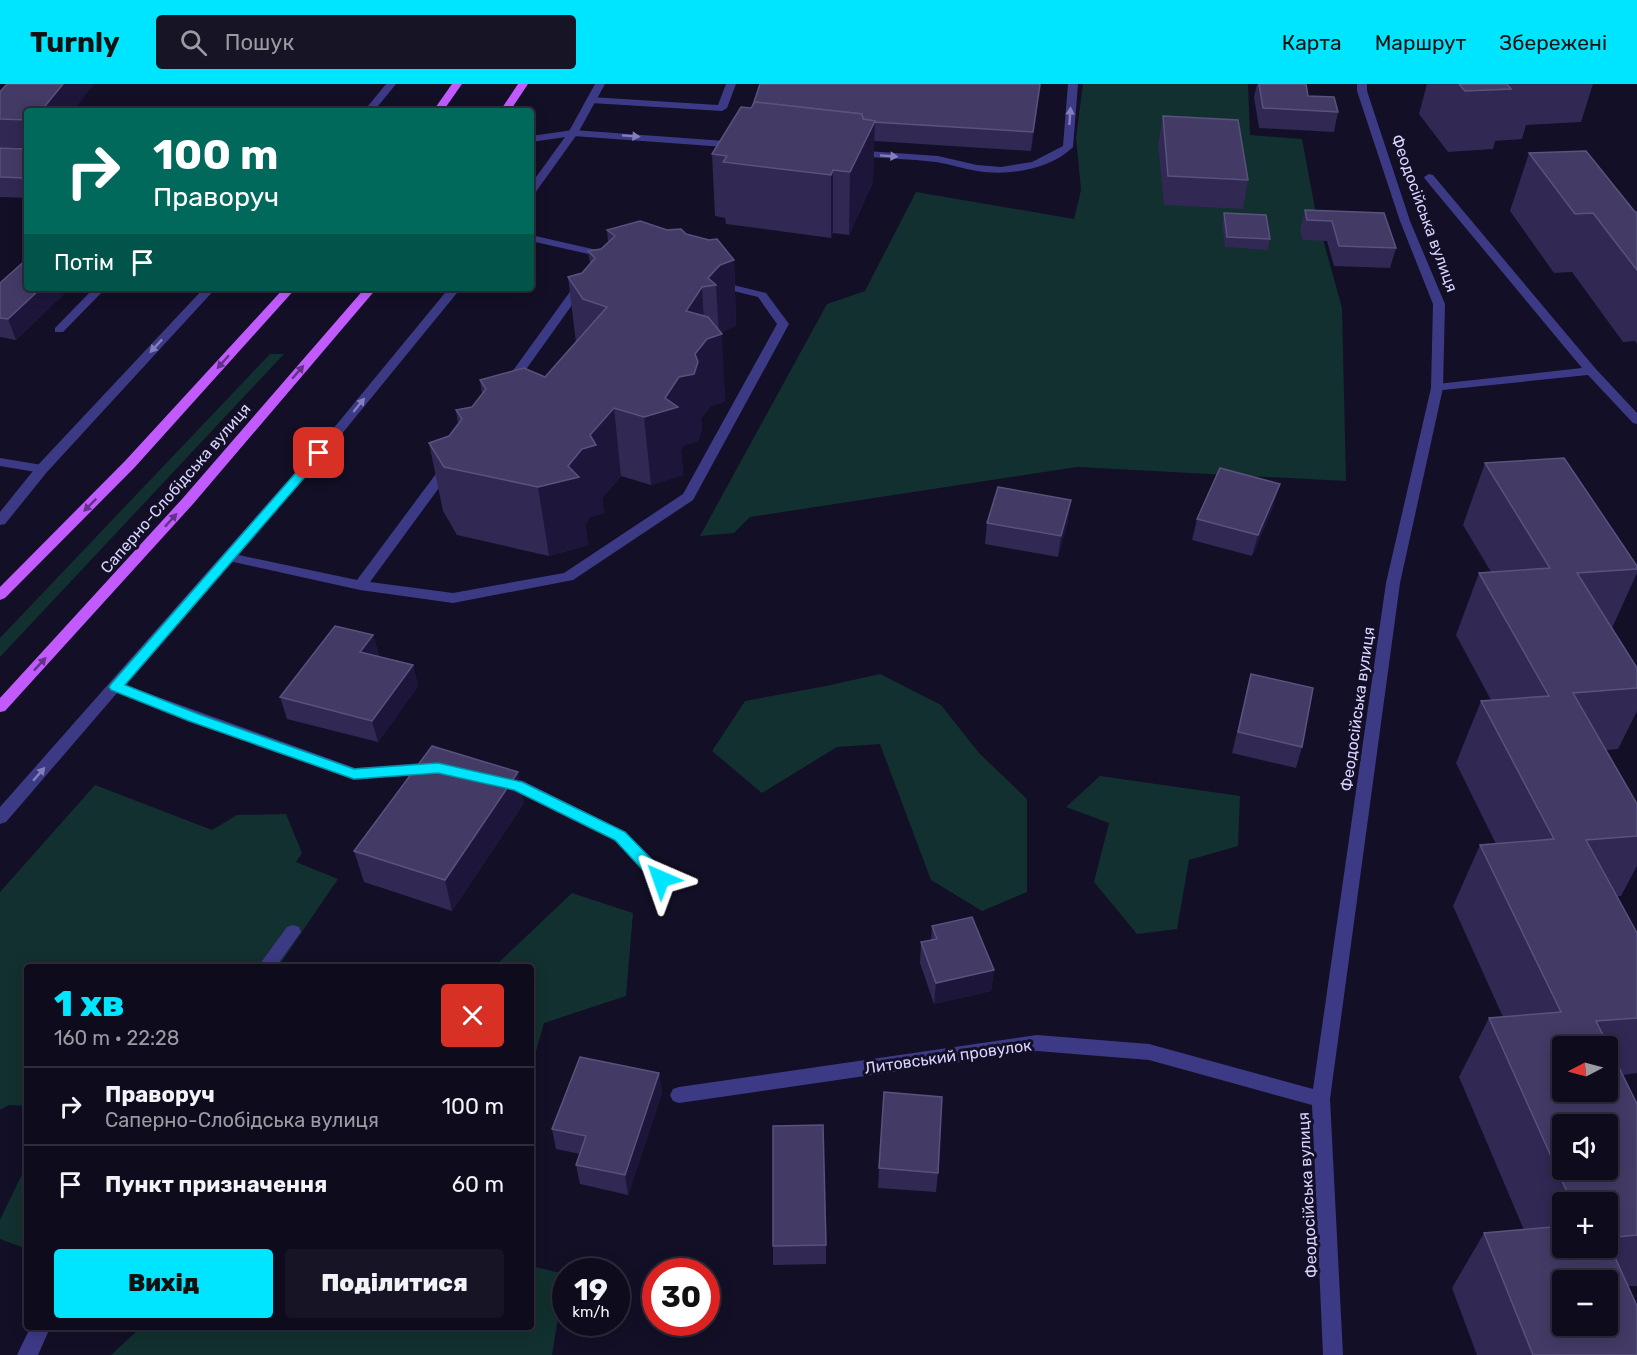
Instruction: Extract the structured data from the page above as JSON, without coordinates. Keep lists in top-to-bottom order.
{
  "streets": {
    "main road": ["Саперно-Слобідська вулиця"],
    "street": ["Феодосійська вулиця", "Литовський провулок"]
  },
  "crossings": [
    ["Феодосійська вулиця", "Литовський провулок"]
  ],
  "north": "left",
  "page": {
    "header": "Turnly",
    "search": "Пошук",
    "nav": ["Карта", "Маршрут", "Збережені"],
    "turn": ["100 m", "Праворуч"],
    "then": "Потім",
    "heading": ["1 хв", "160 m · 22:28"],
    "map_buttons": ["+", "−"],
    "list": [
      {
        "name": "Праворуч",
        "note": "Саперно-Слобідська вулиця",
        "value": "100 m"
      },
      {
        "name": "Пункт призначення",
        "value": "60 m"
      }
    ],
    "buttons": ["Вихід", "Поділитися"],
    "speed": "19 km/h",
    "limit": "30"
  }
}
